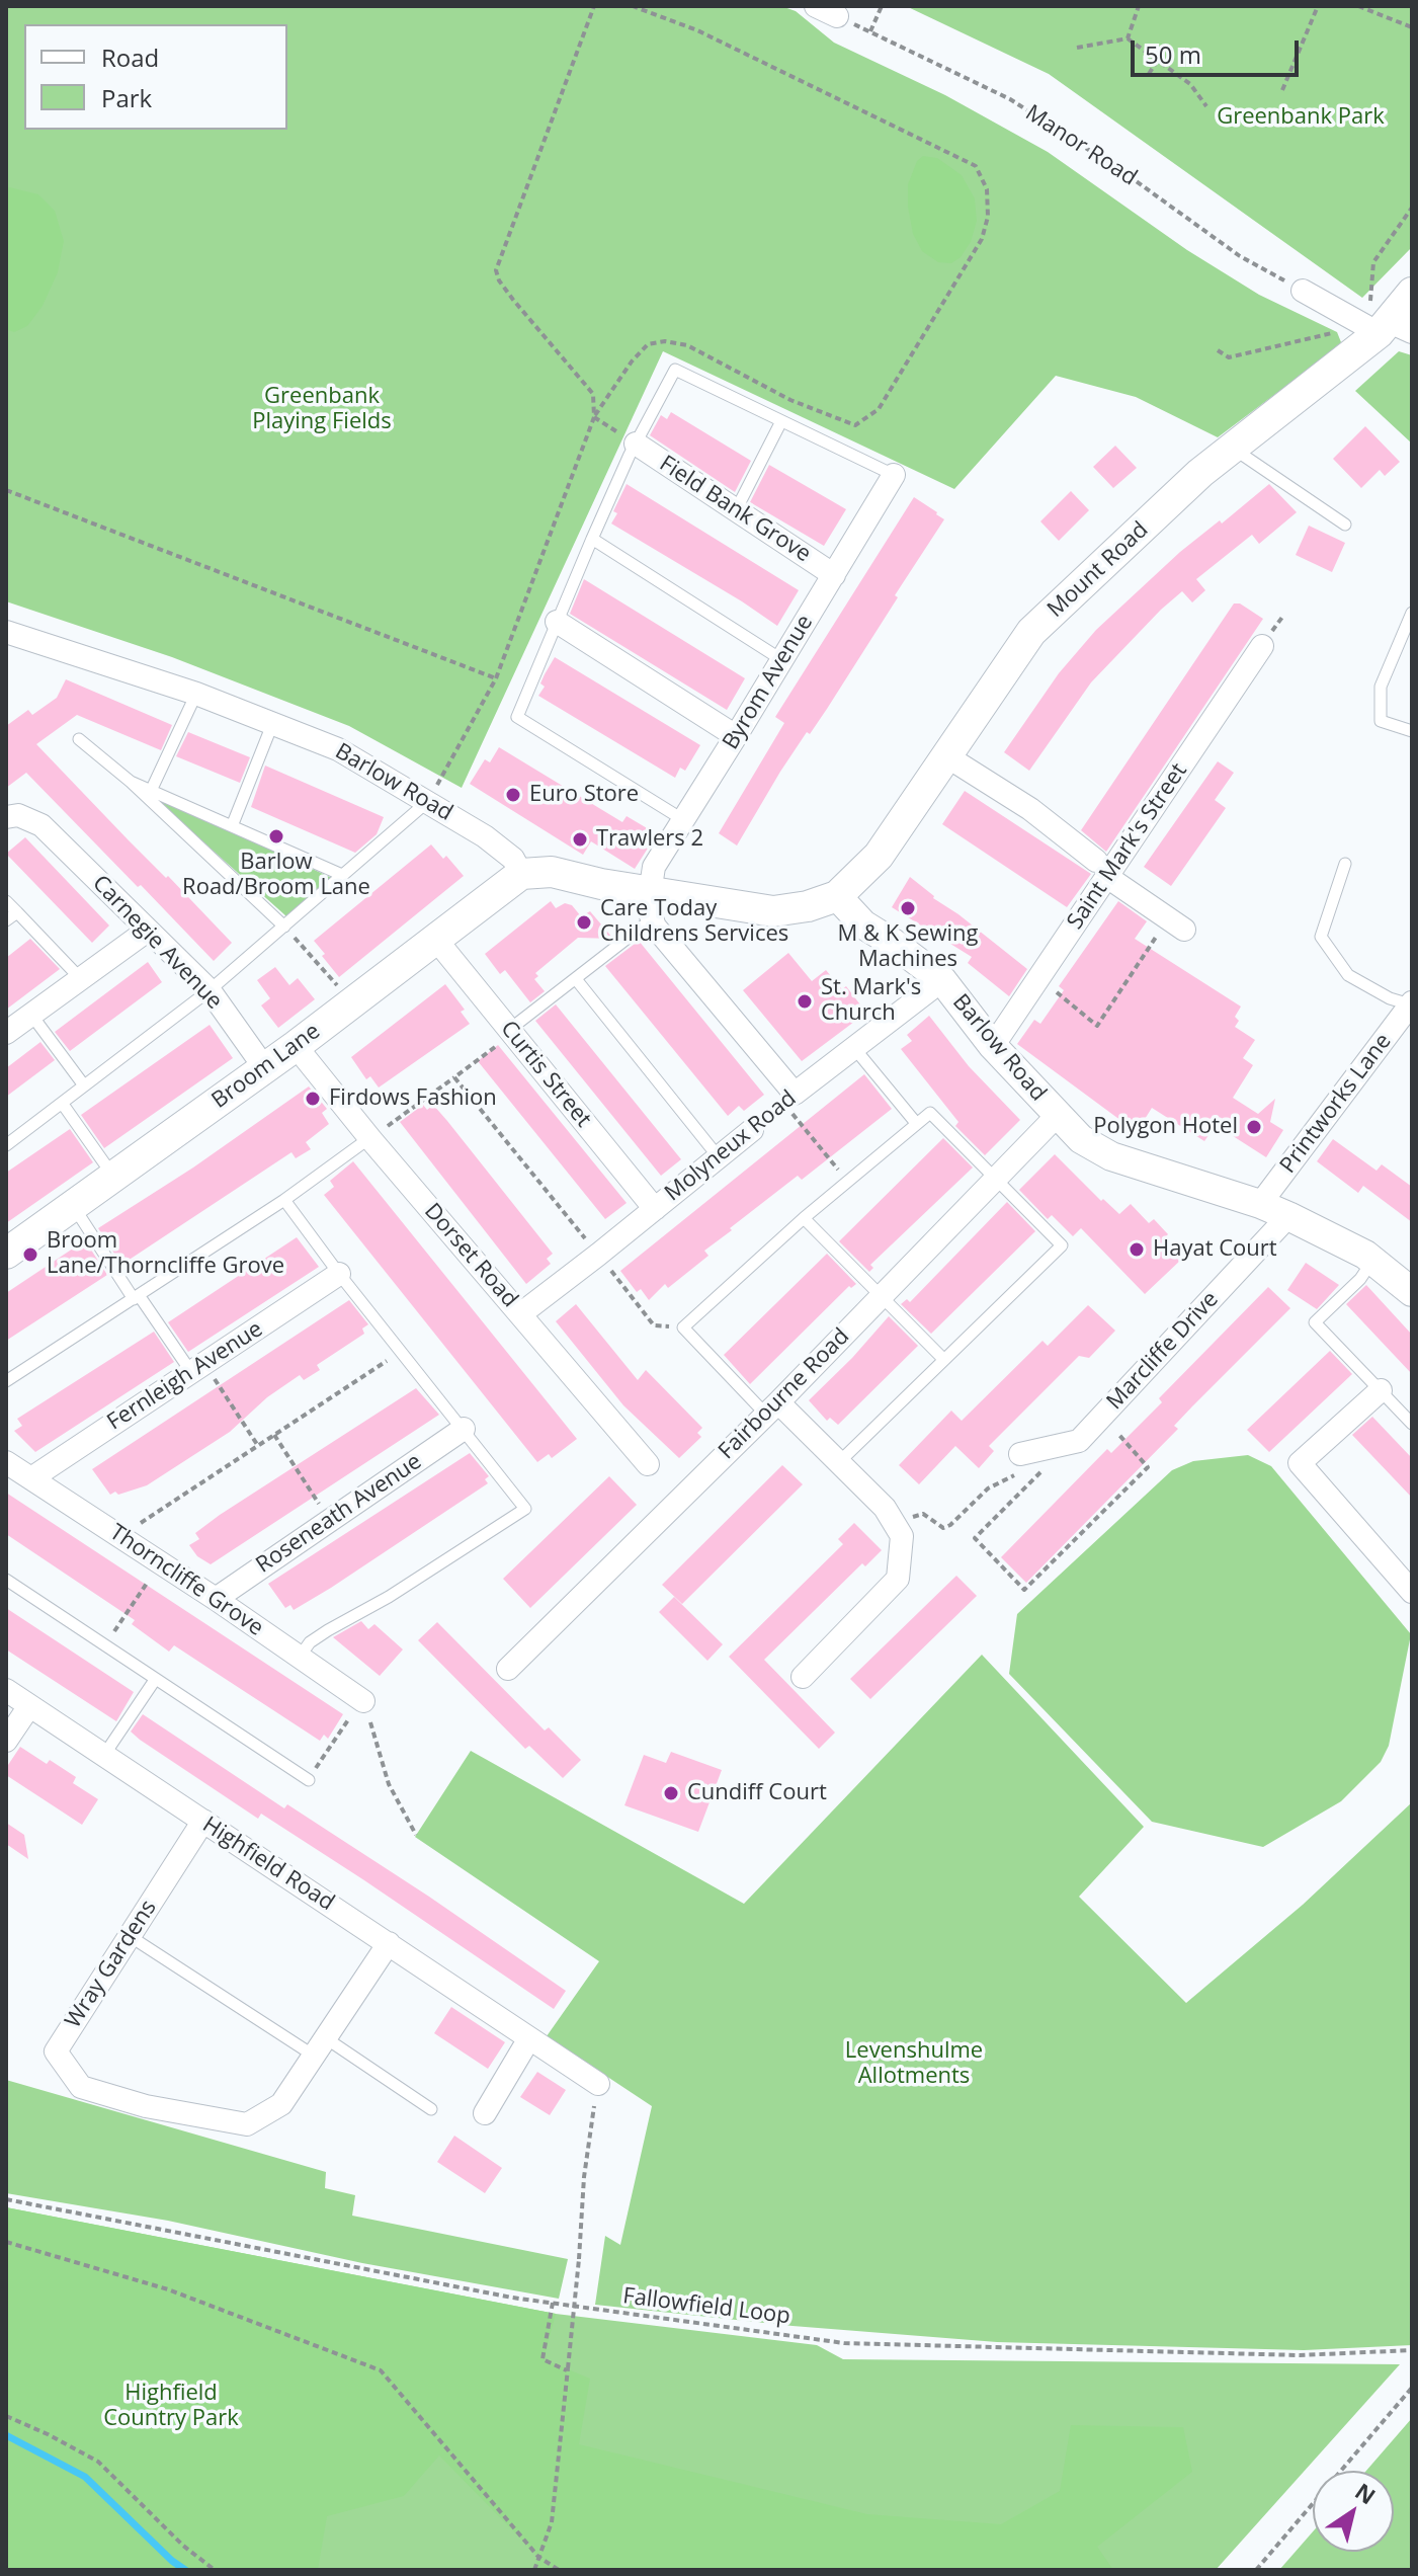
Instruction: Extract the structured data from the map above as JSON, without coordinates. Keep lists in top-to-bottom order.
{
  "streets": {
    "main road": ["Mount Road", "Broom Lane"],
    "street": [
      "Field Bank Grove",
      "Byrom Avenue",
      "Barlow Road",
      "Saint Mark's Street",
      "Carnegie Avenue",
      "Curtis Street",
      "Printworks Lane",
      "Molyneux Road",
      "Dorset Road",
      "Marcliffe Drive",
      "Fernleigh Avenue",
      "Fairbourne Road",
      "Roseneath Avenue",
      "Thorncliffe Grove",
      "Highfield Road",
      "Wray Gardens"
    ],
    "path": ["Manor Road", "Fallowfield Loop"]
  },
  "crossings": [
    ["Field Bank Grove", "Byrom Avenue"],
    ["Mount Road", "Barlow Road"],
    ["Barlow Road", "Saint Mark's Street"],
    ["Barlow Road", "Broom Lane"],
    ["Barlow Road", "Printworks Lane"],
    ["Barlow Road", "Molyneux Road"],
    ["Barlow Road", "Marcliffe Drive"],
    ["Barlow Road", "Fairbourne Road"],
    ["Carnegie Avenue", "Broom Lane"],
    ["Broom Lane", "Curtis Street"],
    ["Broom Lane", "Dorset Road"],
    ["Curtis Street", "Molyneux Road"],
    ["Molyneux Road", "Dorset Road"],
    ["Fernleigh Avenue", "Thorncliffe Grove"],
    ["Roseneath Avenue", "Thorncliffe Grove"],
    ["Highfield Road", "Wray Gardens"]
  ],
  "parks": [
    "Greenbank Park",
    "Greenbank Playing Fields",
    "Levenshulme Allotments",
    "Highfield Country Park"
  ],
  "places": [
    "Euro Store",
    "Barlow Road/Broom Lane",
    "Trawlers 2",
    "M & K Sewing Machines",
    "Care Today Childrens Services",
    "St. Mark's Church",
    "Firdows Fashion",
    "Polygon Hotel",
    "Hayat Court",
    "Broom Lane/Thorncliffe Grove",
    "Cundiff Court"
  ],
  "legend": ["Road", "Park"],
  "scale_bar": "50 m",
  "north": "top right"
}
